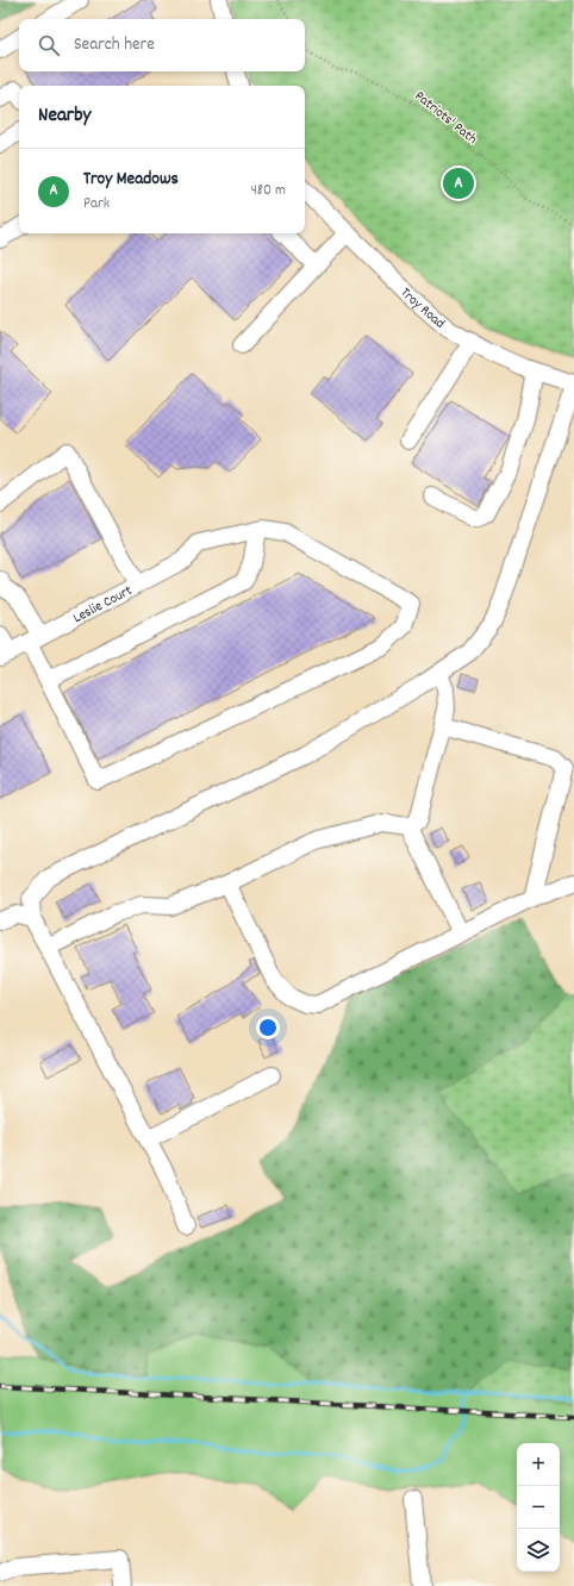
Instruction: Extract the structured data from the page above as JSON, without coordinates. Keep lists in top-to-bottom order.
{
  "streets": {
    "street": ["Troy Road", "Leslie Court"],
    "path": ["Patriots' Path"]
  },
  "page": {
    "search": "Search here",
    "heading": "Nearby",
    "list": [
      {
        "mark": "A",
        "name": "Troy Meadows",
        "note": "Park",
        "value": "480 m"
      }
    ],
    "pins": "A",
    "map_buttons": ["+", "−"]
  }
}
